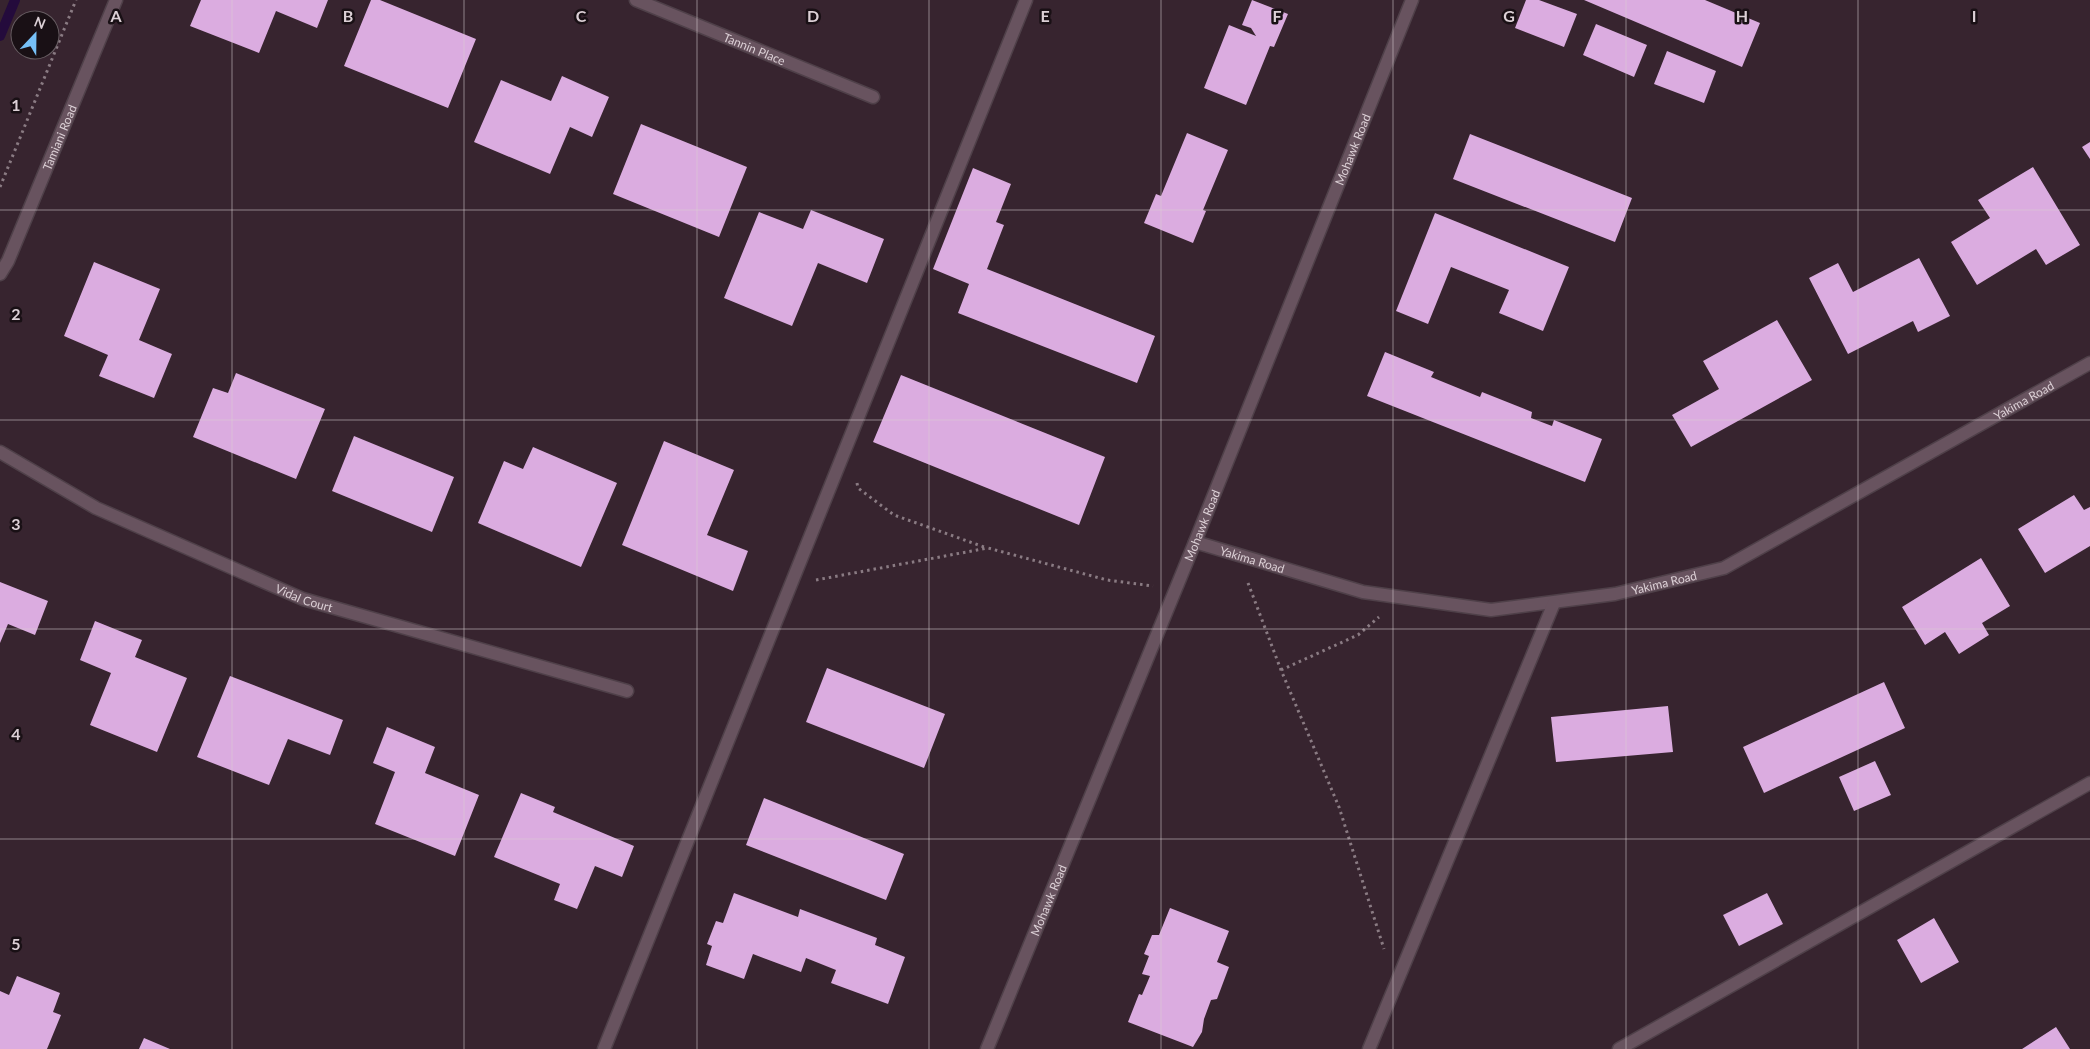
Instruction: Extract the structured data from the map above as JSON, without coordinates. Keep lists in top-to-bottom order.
{
  "streets": {
    "street": [
      "Tannin Place",
      "Tamiani Road",
      "Mohawk Road",
      "Yakima Road",
      "Vidal Court"
    ]
  },
  "crossings": [
    ["Mohawk Road", "Yakima Road"]
  ],
  "north": "top",
  "grid": {
    "columns": [
      "A",
      "B",
      "C",
      "D",
      "E",
      "F",
      "G",
      "H",
      "I"
    ],
    "rows": [
      "1",
      "2",
      "3",
      "4",
      "5"
    ]
  }
}
